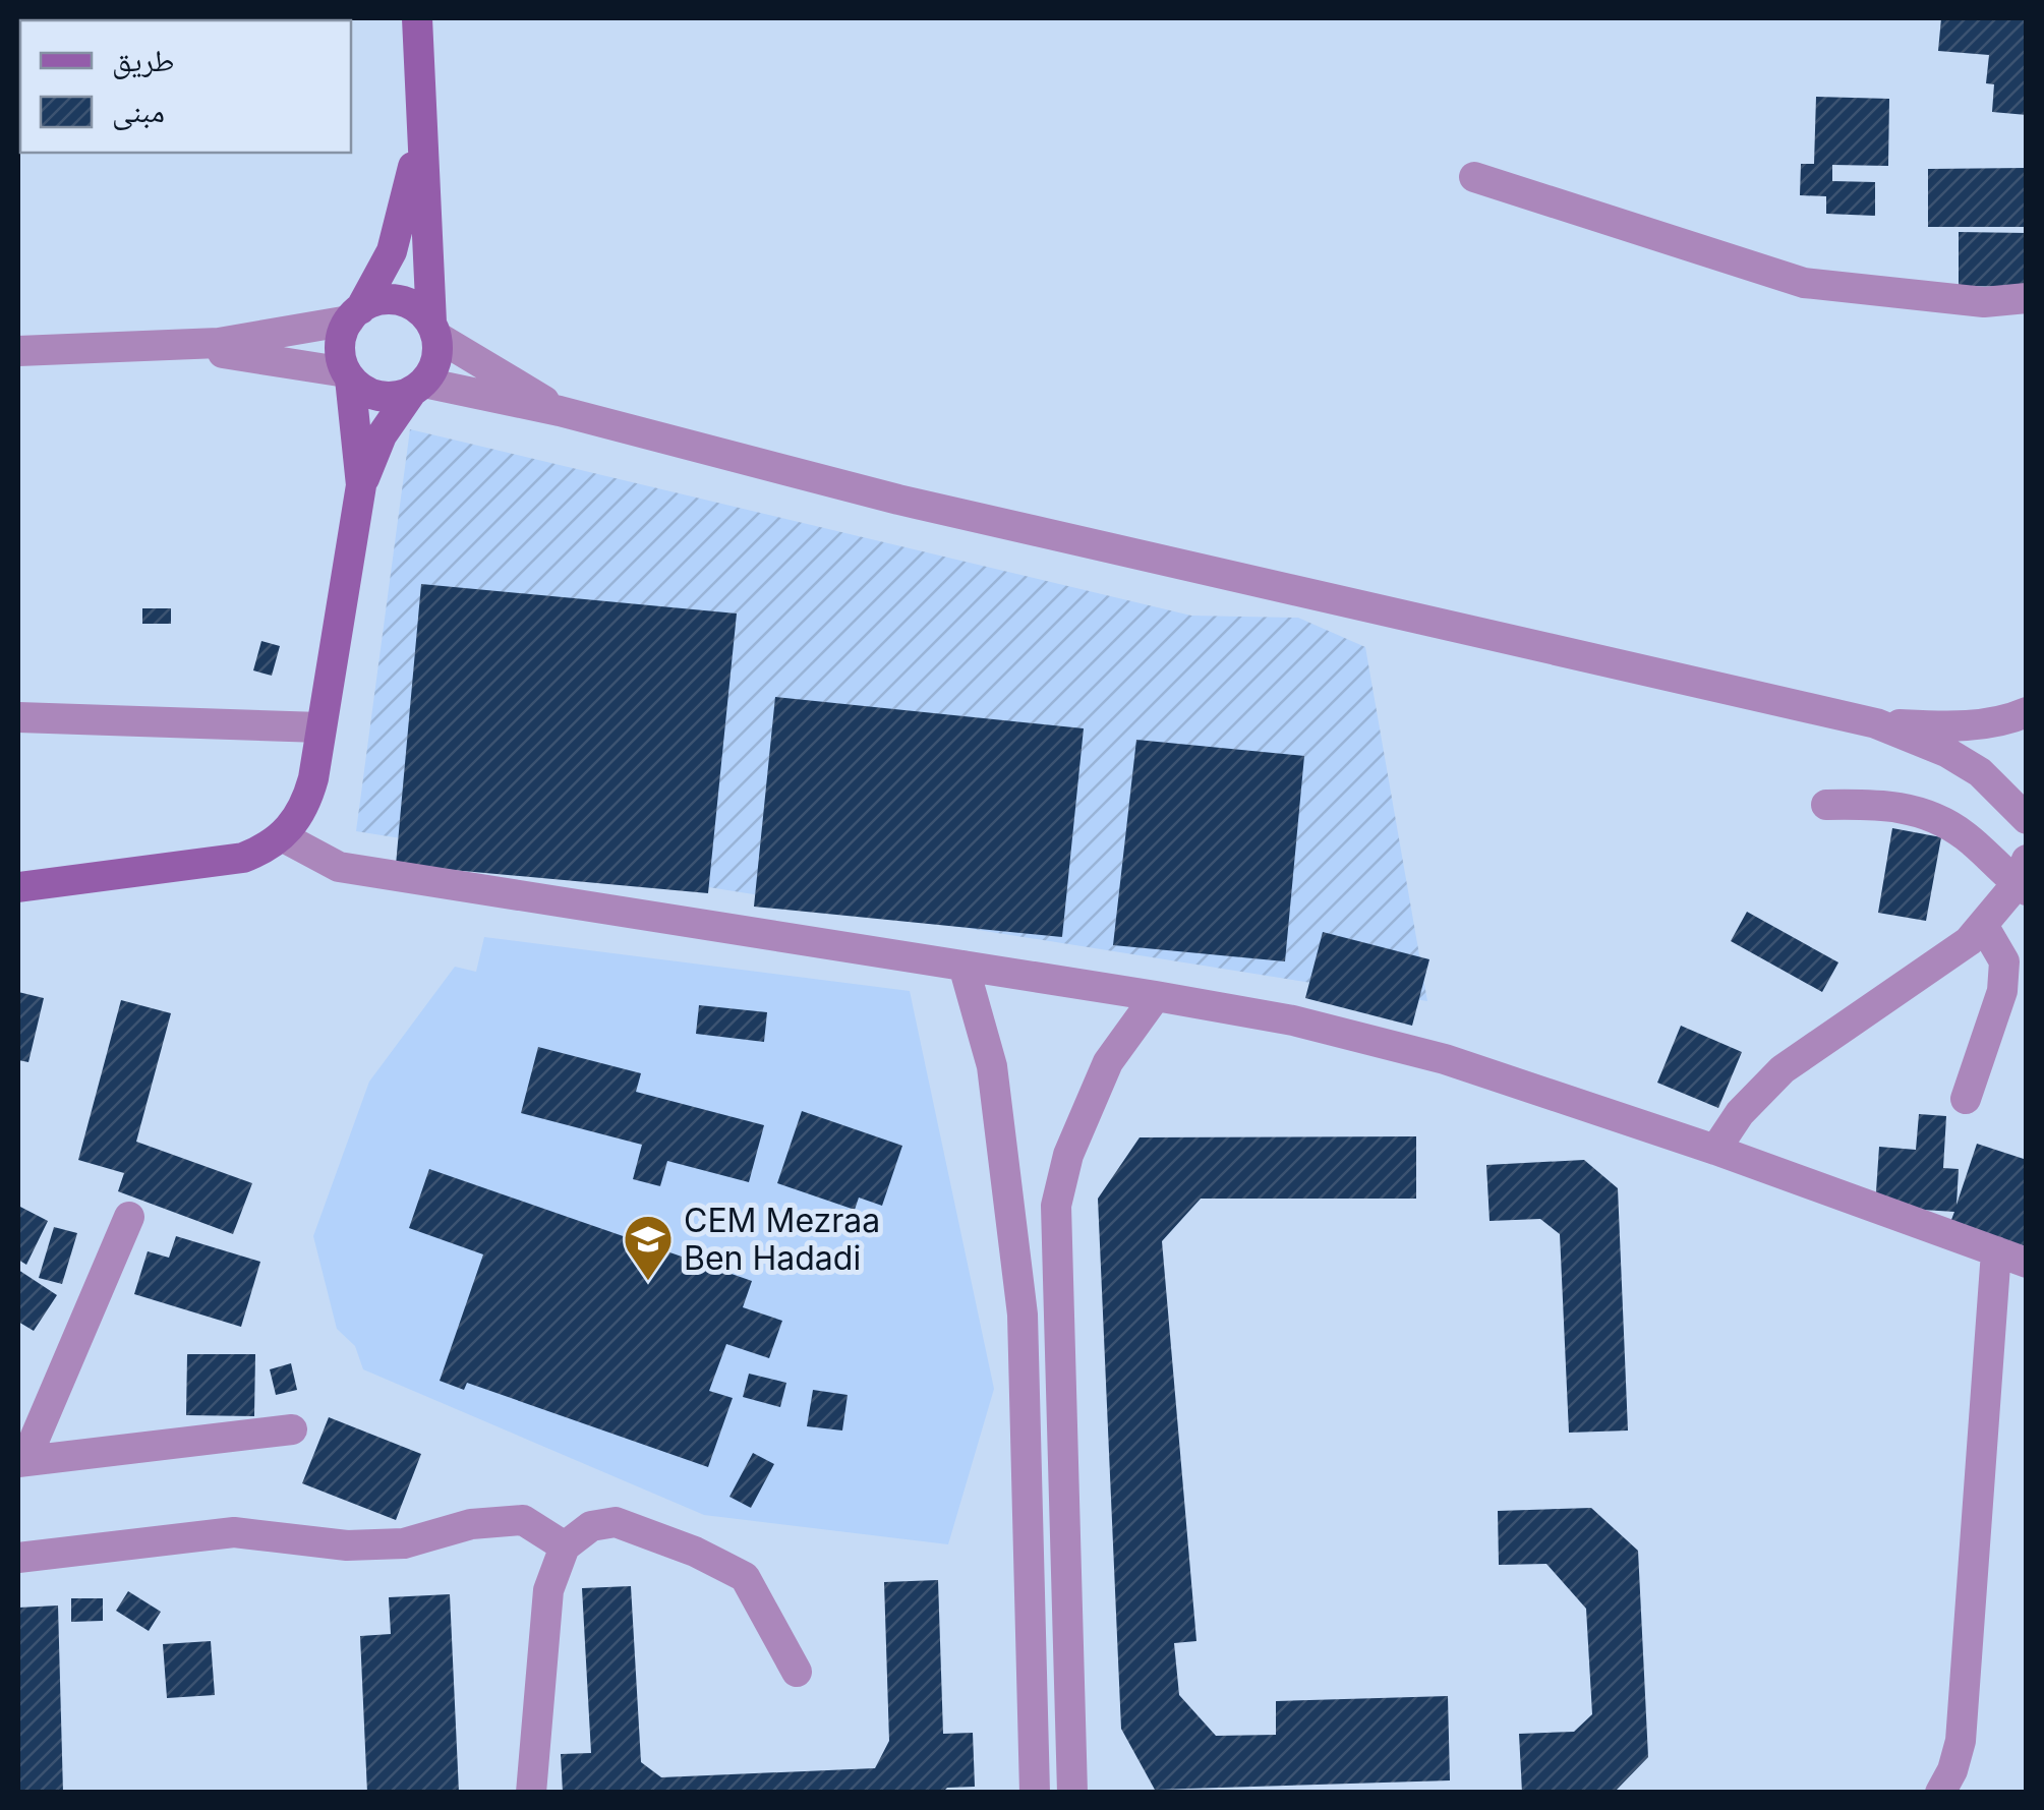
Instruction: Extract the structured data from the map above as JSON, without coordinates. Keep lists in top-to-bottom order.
{
  "places": {
    "school or university": ["CEM Mezraa Ben Hadadi"]
  },
  "legend": ["طريق", "مبنى"]
}
